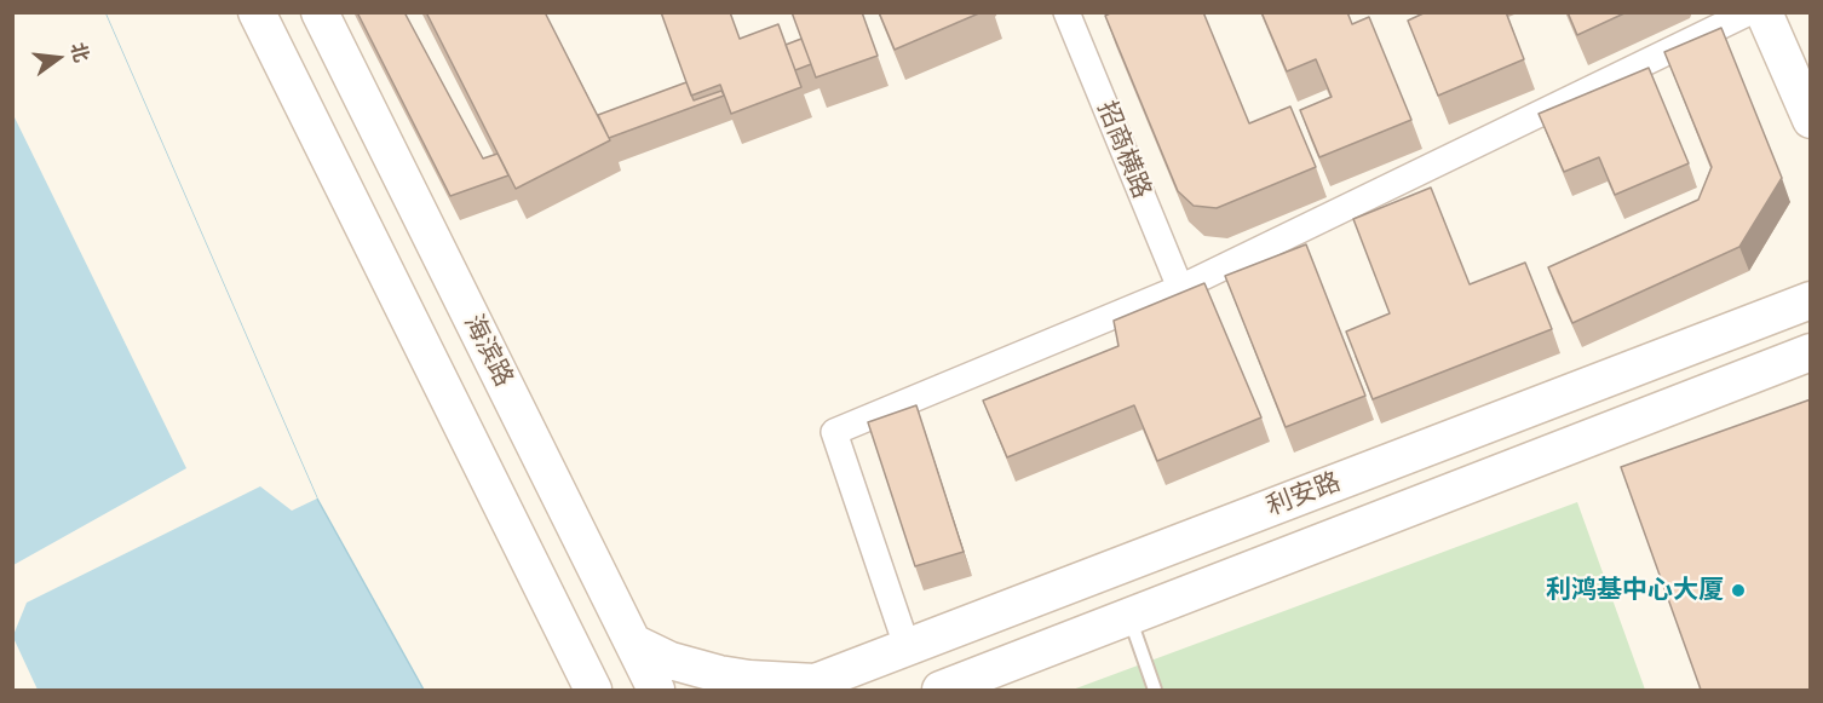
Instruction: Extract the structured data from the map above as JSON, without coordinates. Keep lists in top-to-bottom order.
{
  "streets": {
    "street": ["招商横路", "海滨路", "利安路"]
  },
  "places": ["利鸿基中心大厦"],
  "north": "right"
}
